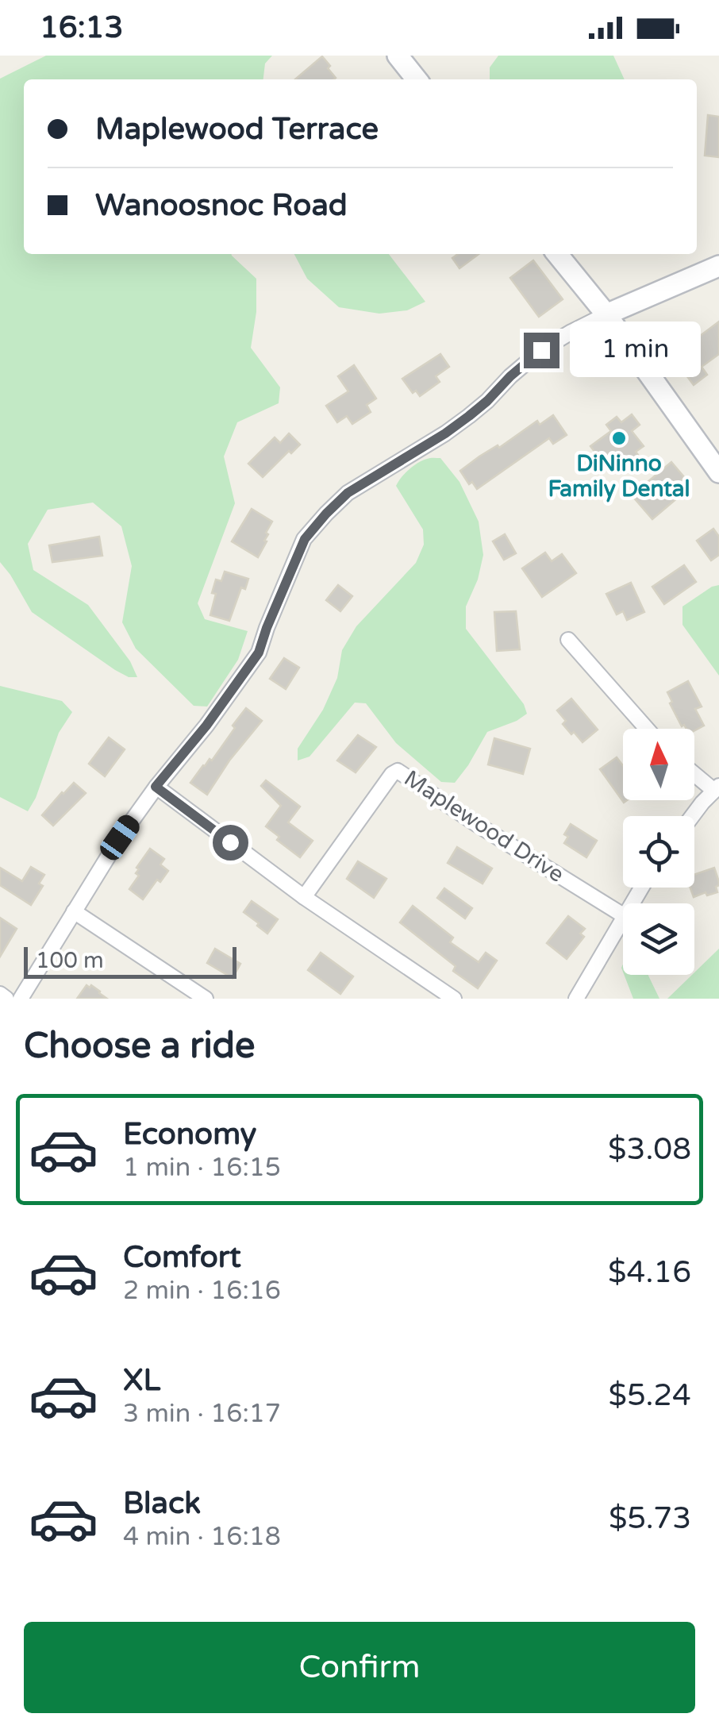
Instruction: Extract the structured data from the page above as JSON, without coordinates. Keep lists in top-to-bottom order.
{
  "streets": {
    "street": ["Maplewood Drive"]
  },
  "places": ["DiNinno Family Dental"],
  "scale_bar": "100 m",
  "north": "top",
  "page": {
    "status": "16:13",
    "banner": ["Maplewood Terrace", "Wanoosnoc Road"],
    "bubble": "1 min",
    "scale": "100 m",
    "heading": "Choose a ride",
    "list": [
      {
        "name": "Economy",
        "note": "1 min · 16:15",
        "value": "$3.08"
      },
      {
        "name": "Comfort",
        "note": "2 min · 16:16",
        "value": "$4.16"
      },
      {
        "name": "XL",
        "note": "3 min · 16:17",
        "value": "$5.24"
      },
      {
        "name": "Black",
        "note": "4 min · 16:18",
        "value": "$5.73"
      }
    ],
    "buttons": "Confirm"
  }
}
